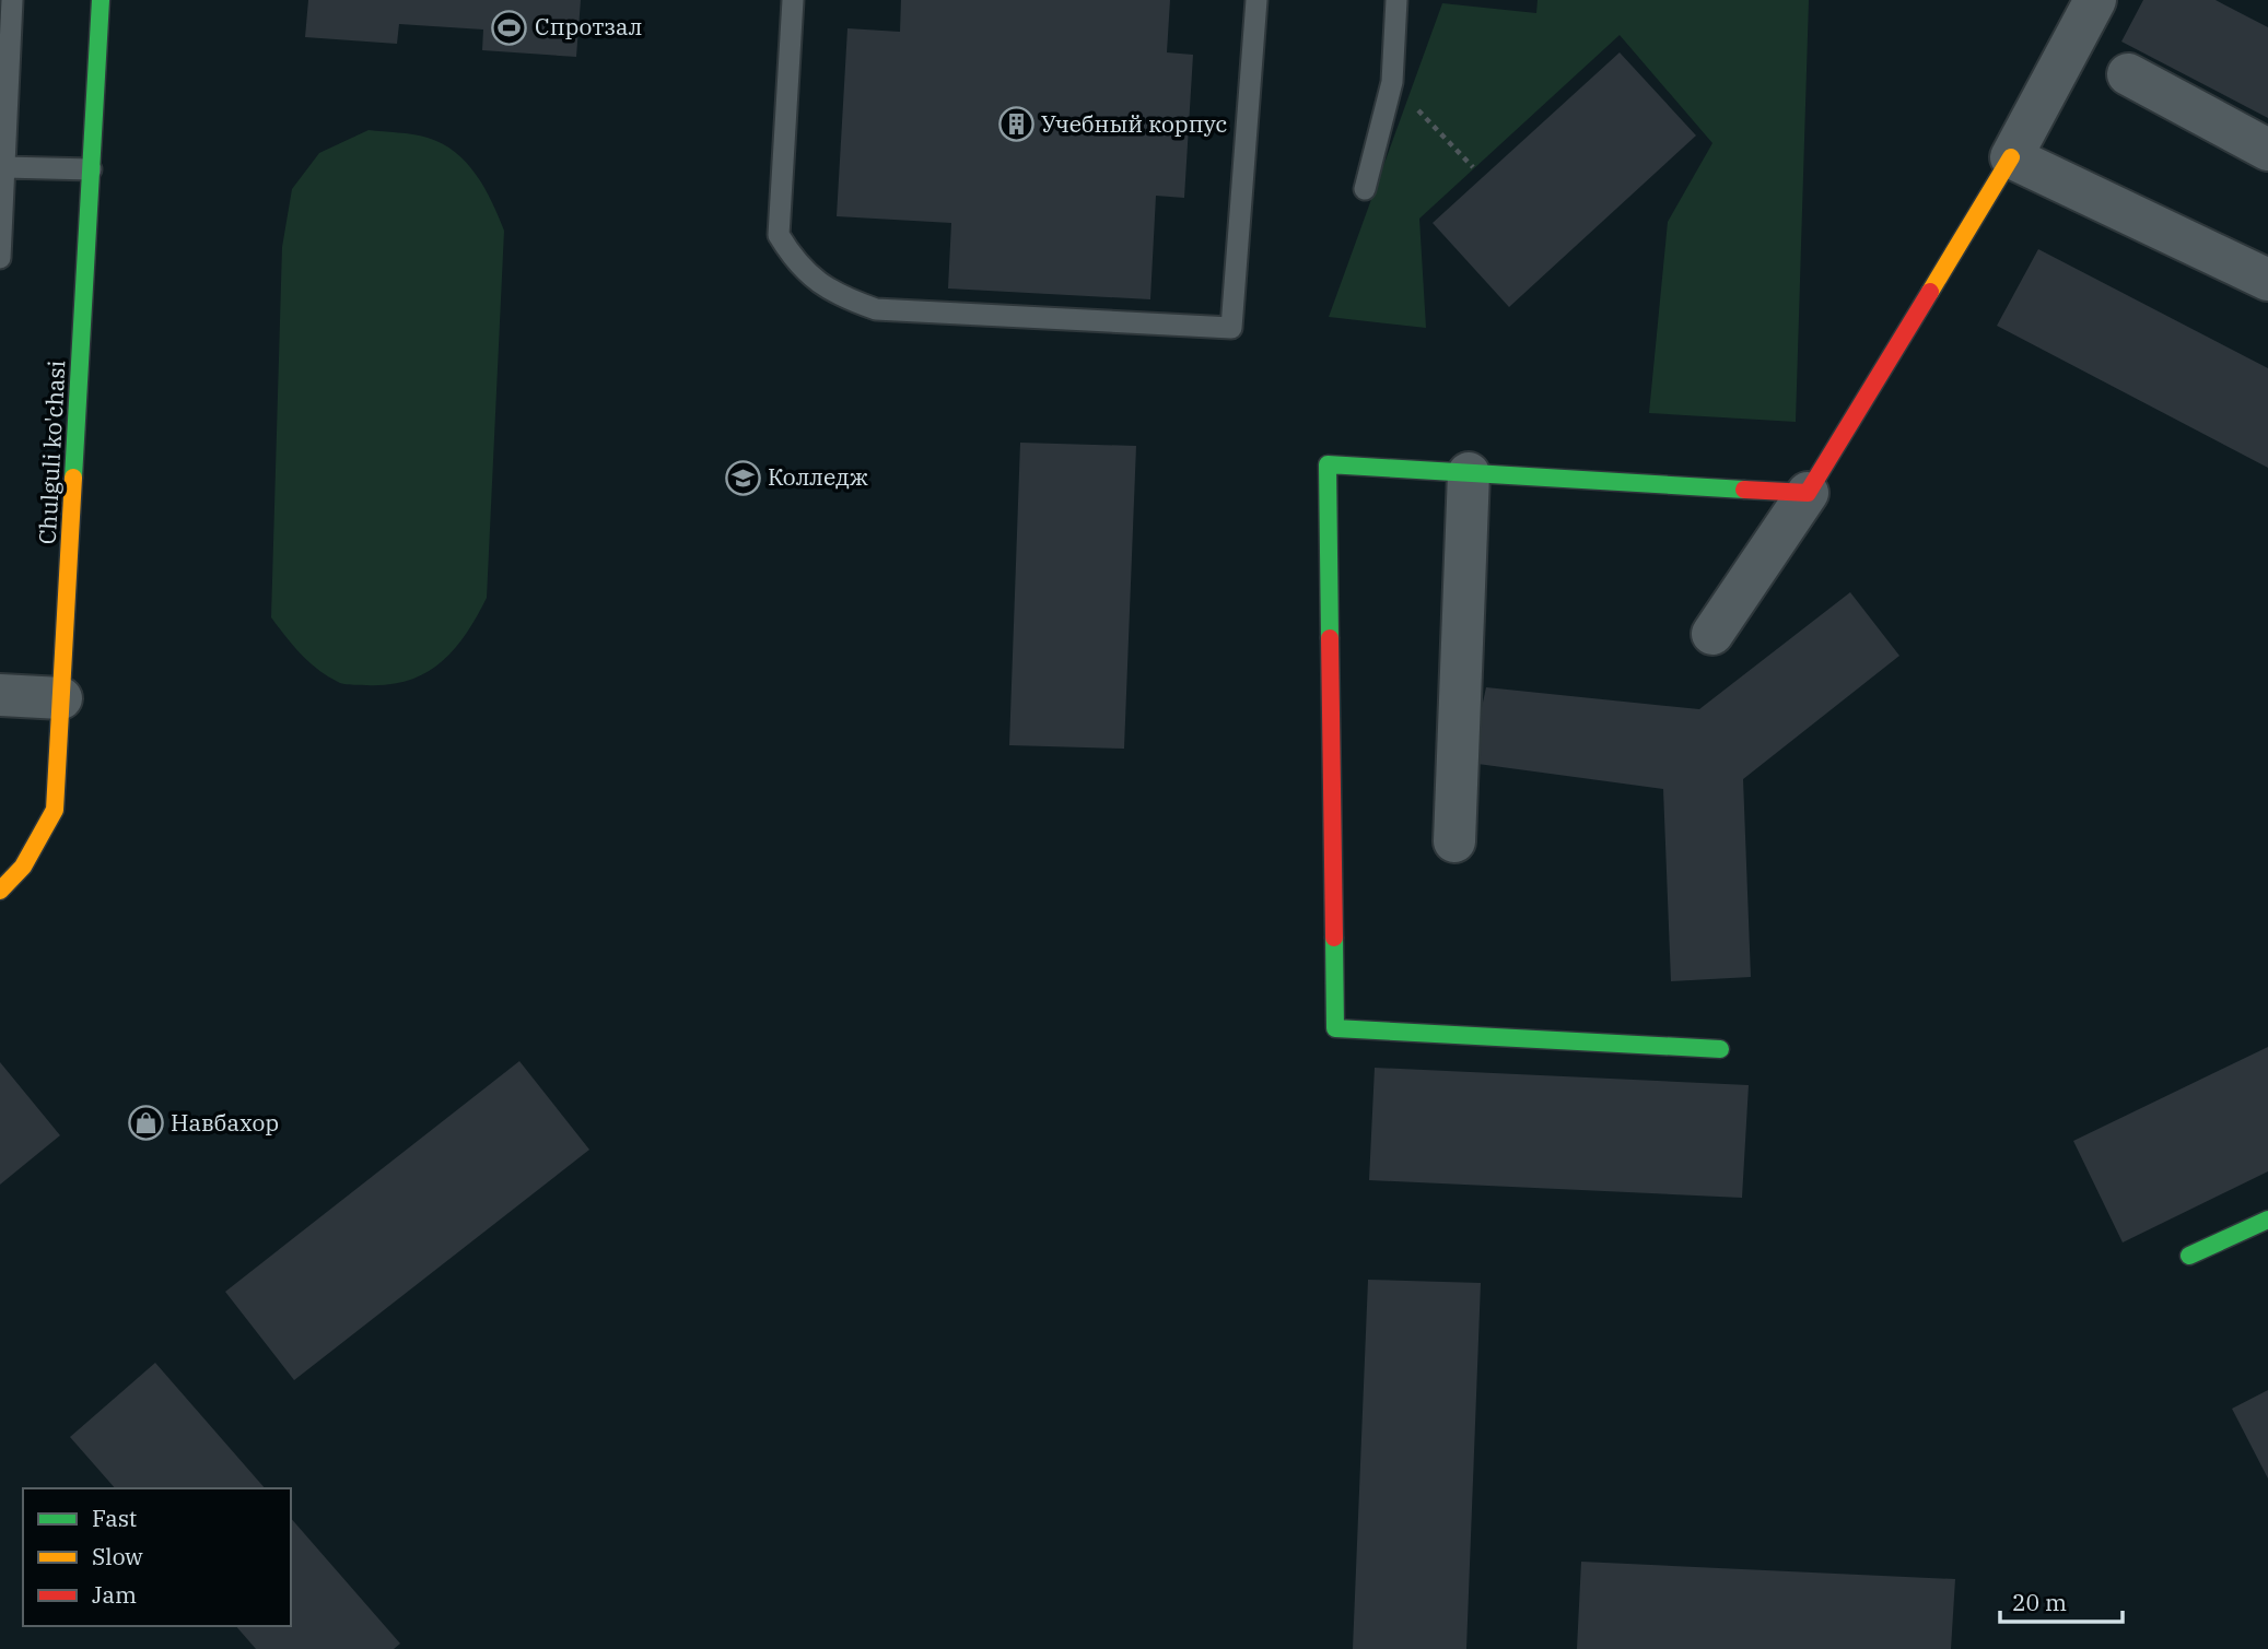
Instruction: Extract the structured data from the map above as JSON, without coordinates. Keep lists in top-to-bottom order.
{
  "streets": {
    "street": ["Chulguli ko'chasi"]
  },
  "places": {
    "sports": ["Спротзал"],
    "building": ["Учебный корпус"],
    "school or university": ["Колледж"],
    "shop": ["Навбахор"]
  },
  "legend": ["Fast", "Slow", "Jam"],
  "scale_bar": "20 m"
}
